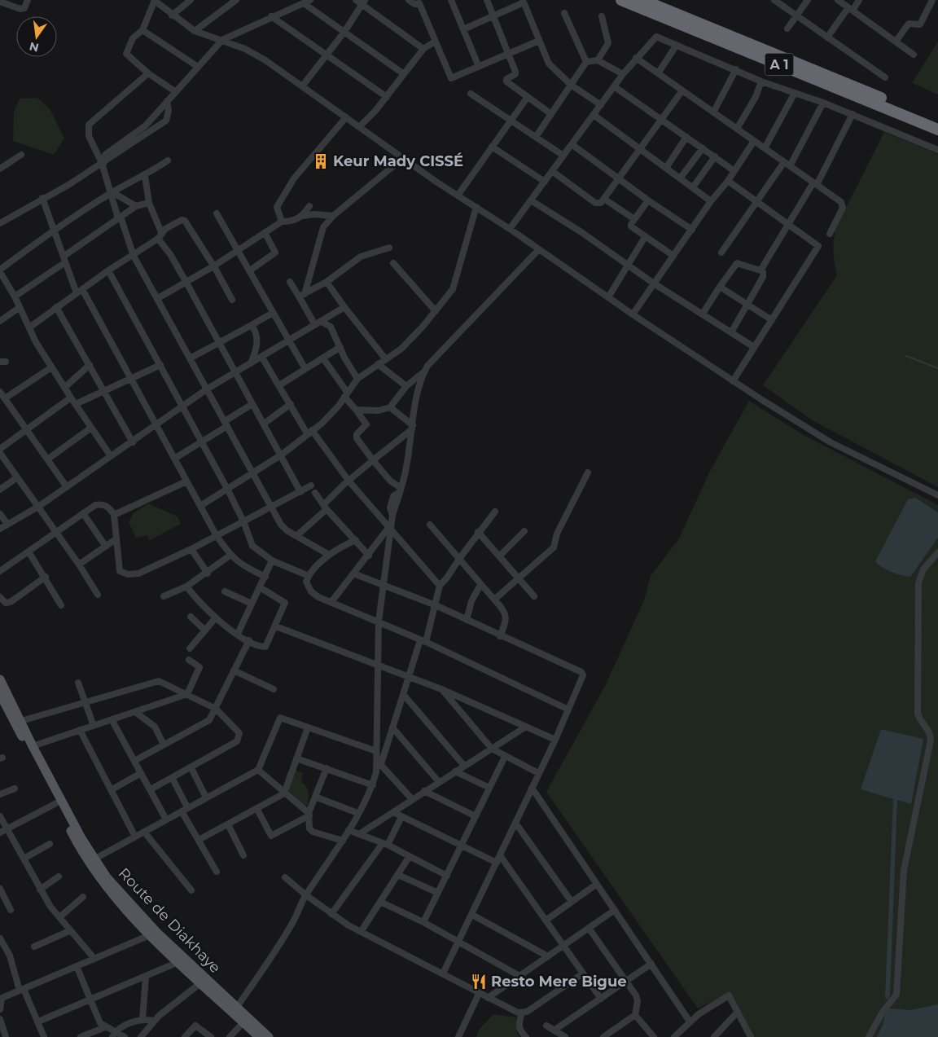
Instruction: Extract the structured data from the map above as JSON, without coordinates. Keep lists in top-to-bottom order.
{
  "streets": {
    "highway": ["A 1"],
    "main road": ["Route de Diakhaye"]
  },
  "places": {
    "building": ["Keur Mady CISSÉ"],
    "restaurant": ["Resto Mere Bigue"]
  },
  "north": "bottom"
}
